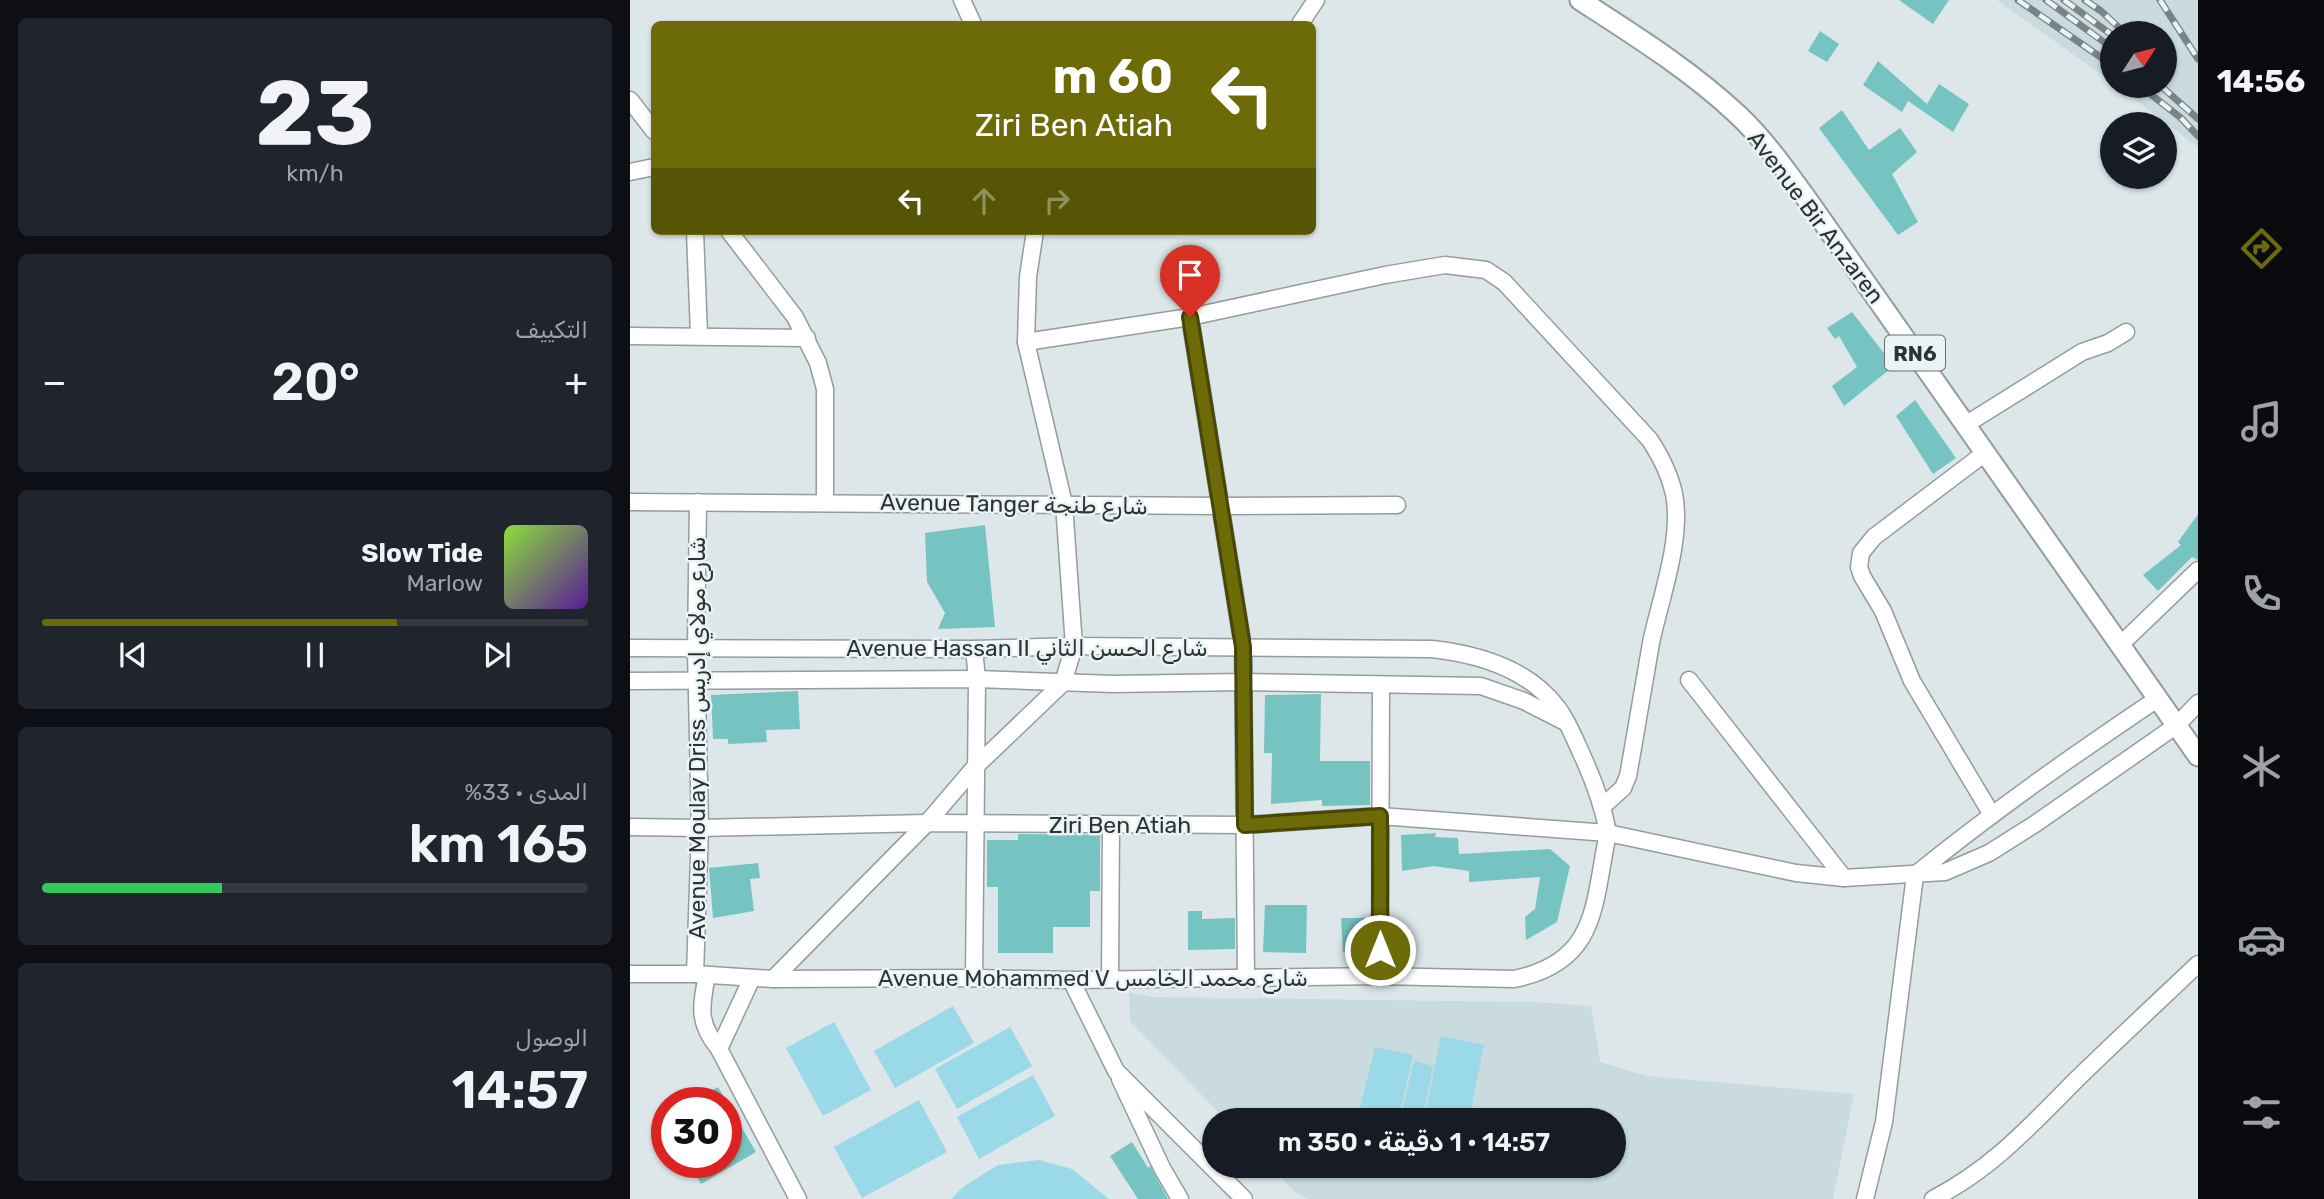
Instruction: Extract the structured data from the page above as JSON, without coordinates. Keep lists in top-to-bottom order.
{
  "streets": {
    "main road": ["Avenue Bir Anzaren", "RN6"],
    "street": [
      "Avenue Tanger شارع طنجة",
      "Avenue Hassan II شارع الحسن الثاني",
      "Avenue Moulay Driss شارع مولاي إدريس",
      "Ziri Ben Atiah",
      "Avenue Mohammed V شارع محمد الخامس"
    ]
  },
  "crossings": [
    ["Avenue Tanger شارع طنجة", "Avenue Moulay Driss شارع مولاي إدريس"],
    ["Avenue Hassan II شارع الحسن الثاني", "Avenue Moulay Driss شارع مولاي إدريس"],
    ["Avenue Hassan II شارع الحسن الثاني", "Ziri Ben Atiah"],
    ["Avenue Hassan II شارع الحسن الثاني", "Avenue Mohammed V شارع محمد الخامس"],
    ["Avenue Moulay Driss شارع مولاي إدريس", "Ziri Ben Atiah"],
    ["Avenue Moulay Driss شارع مولاي إدريس", "Avenue Mohammed V شارع محمد الخامس"],
    ["Ziri Ben Atiah", "Avenue Mohammed V شارع محمد الخامس"]
  ],
  "north": "top right",
  "page": {
    "tabs": "14:56",
    "tile": [
      ["23", "km/h"],
      "التكييف",
      ["المدى · 33%", "165 km"],
      ["الوصول", "14:57"]
    ],
    "turn": ["60 m", "Ziri Ben Atiah"],
    "heat": ["−", "20°", "+"],
    "song": ["Slow Tide", "Marlow"],
    "limit": "30",
    "trip": "14:57 · 1 دقيقة · 350 m"
  }
}
